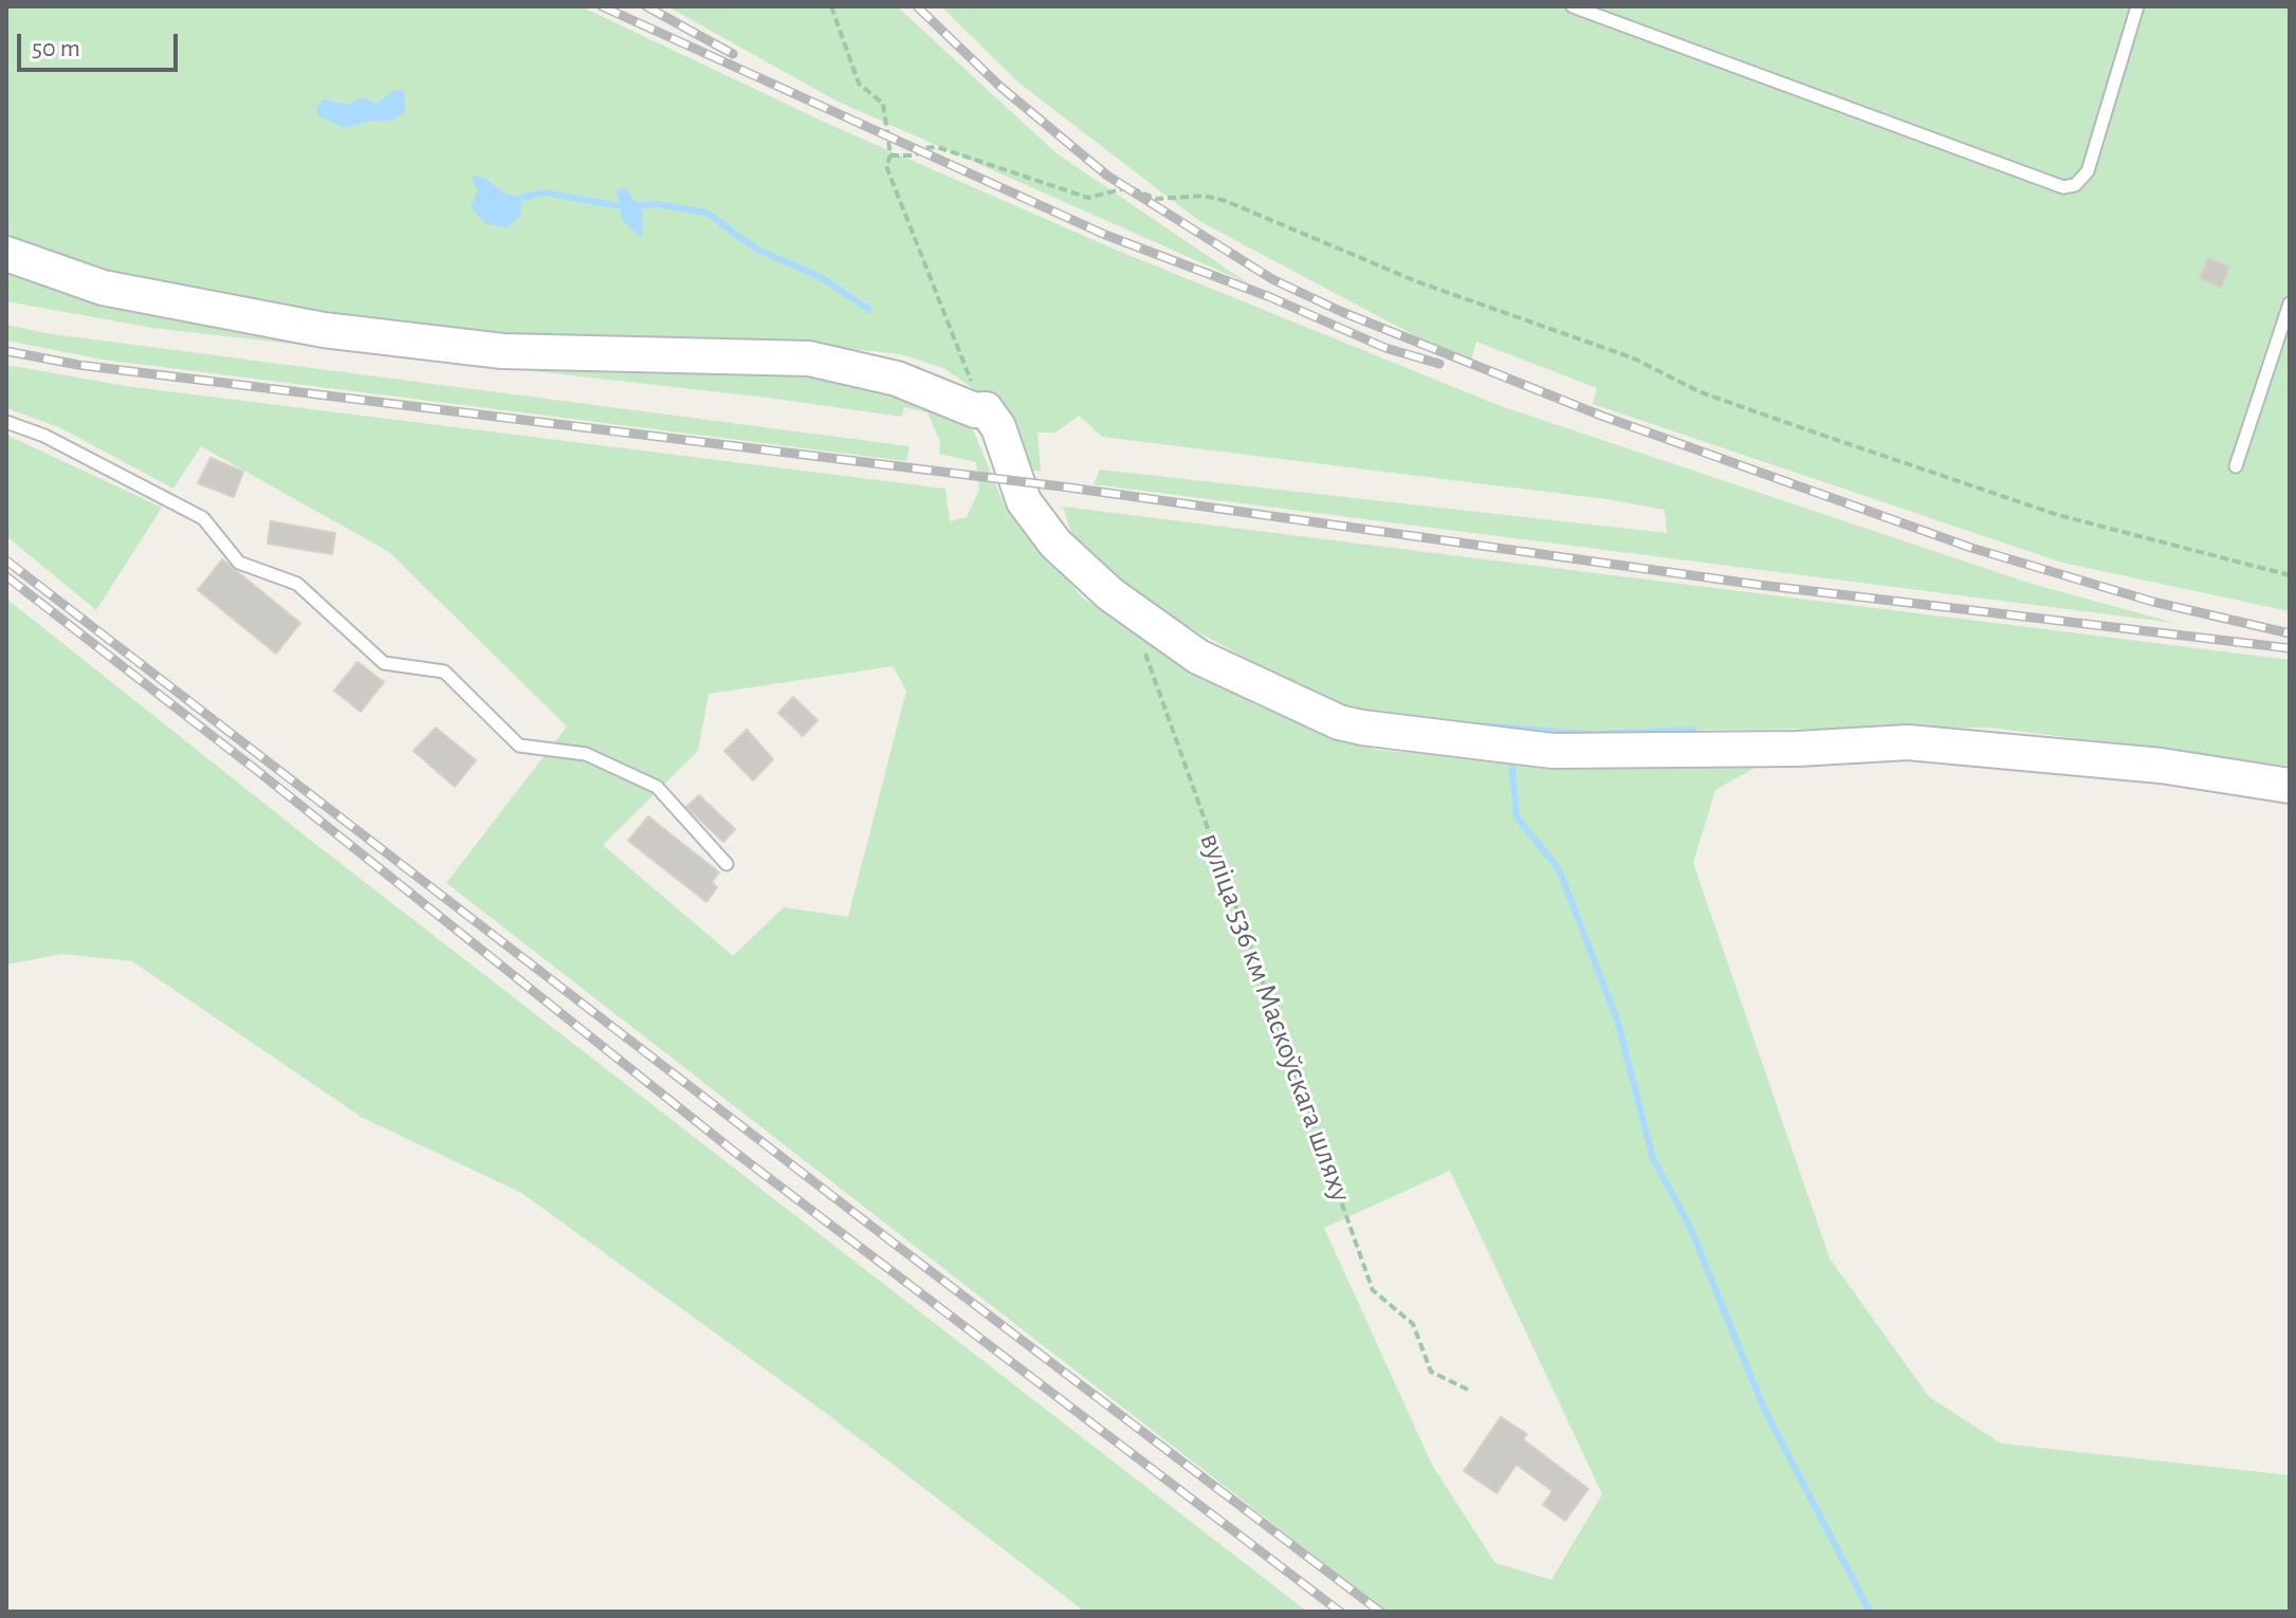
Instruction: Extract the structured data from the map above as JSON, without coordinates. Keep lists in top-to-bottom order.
{
  "streets": {
    "path": ["вуліца 536 км Маскоўскага шляху"]
  },
  "scale_bar": "50 m"
}
